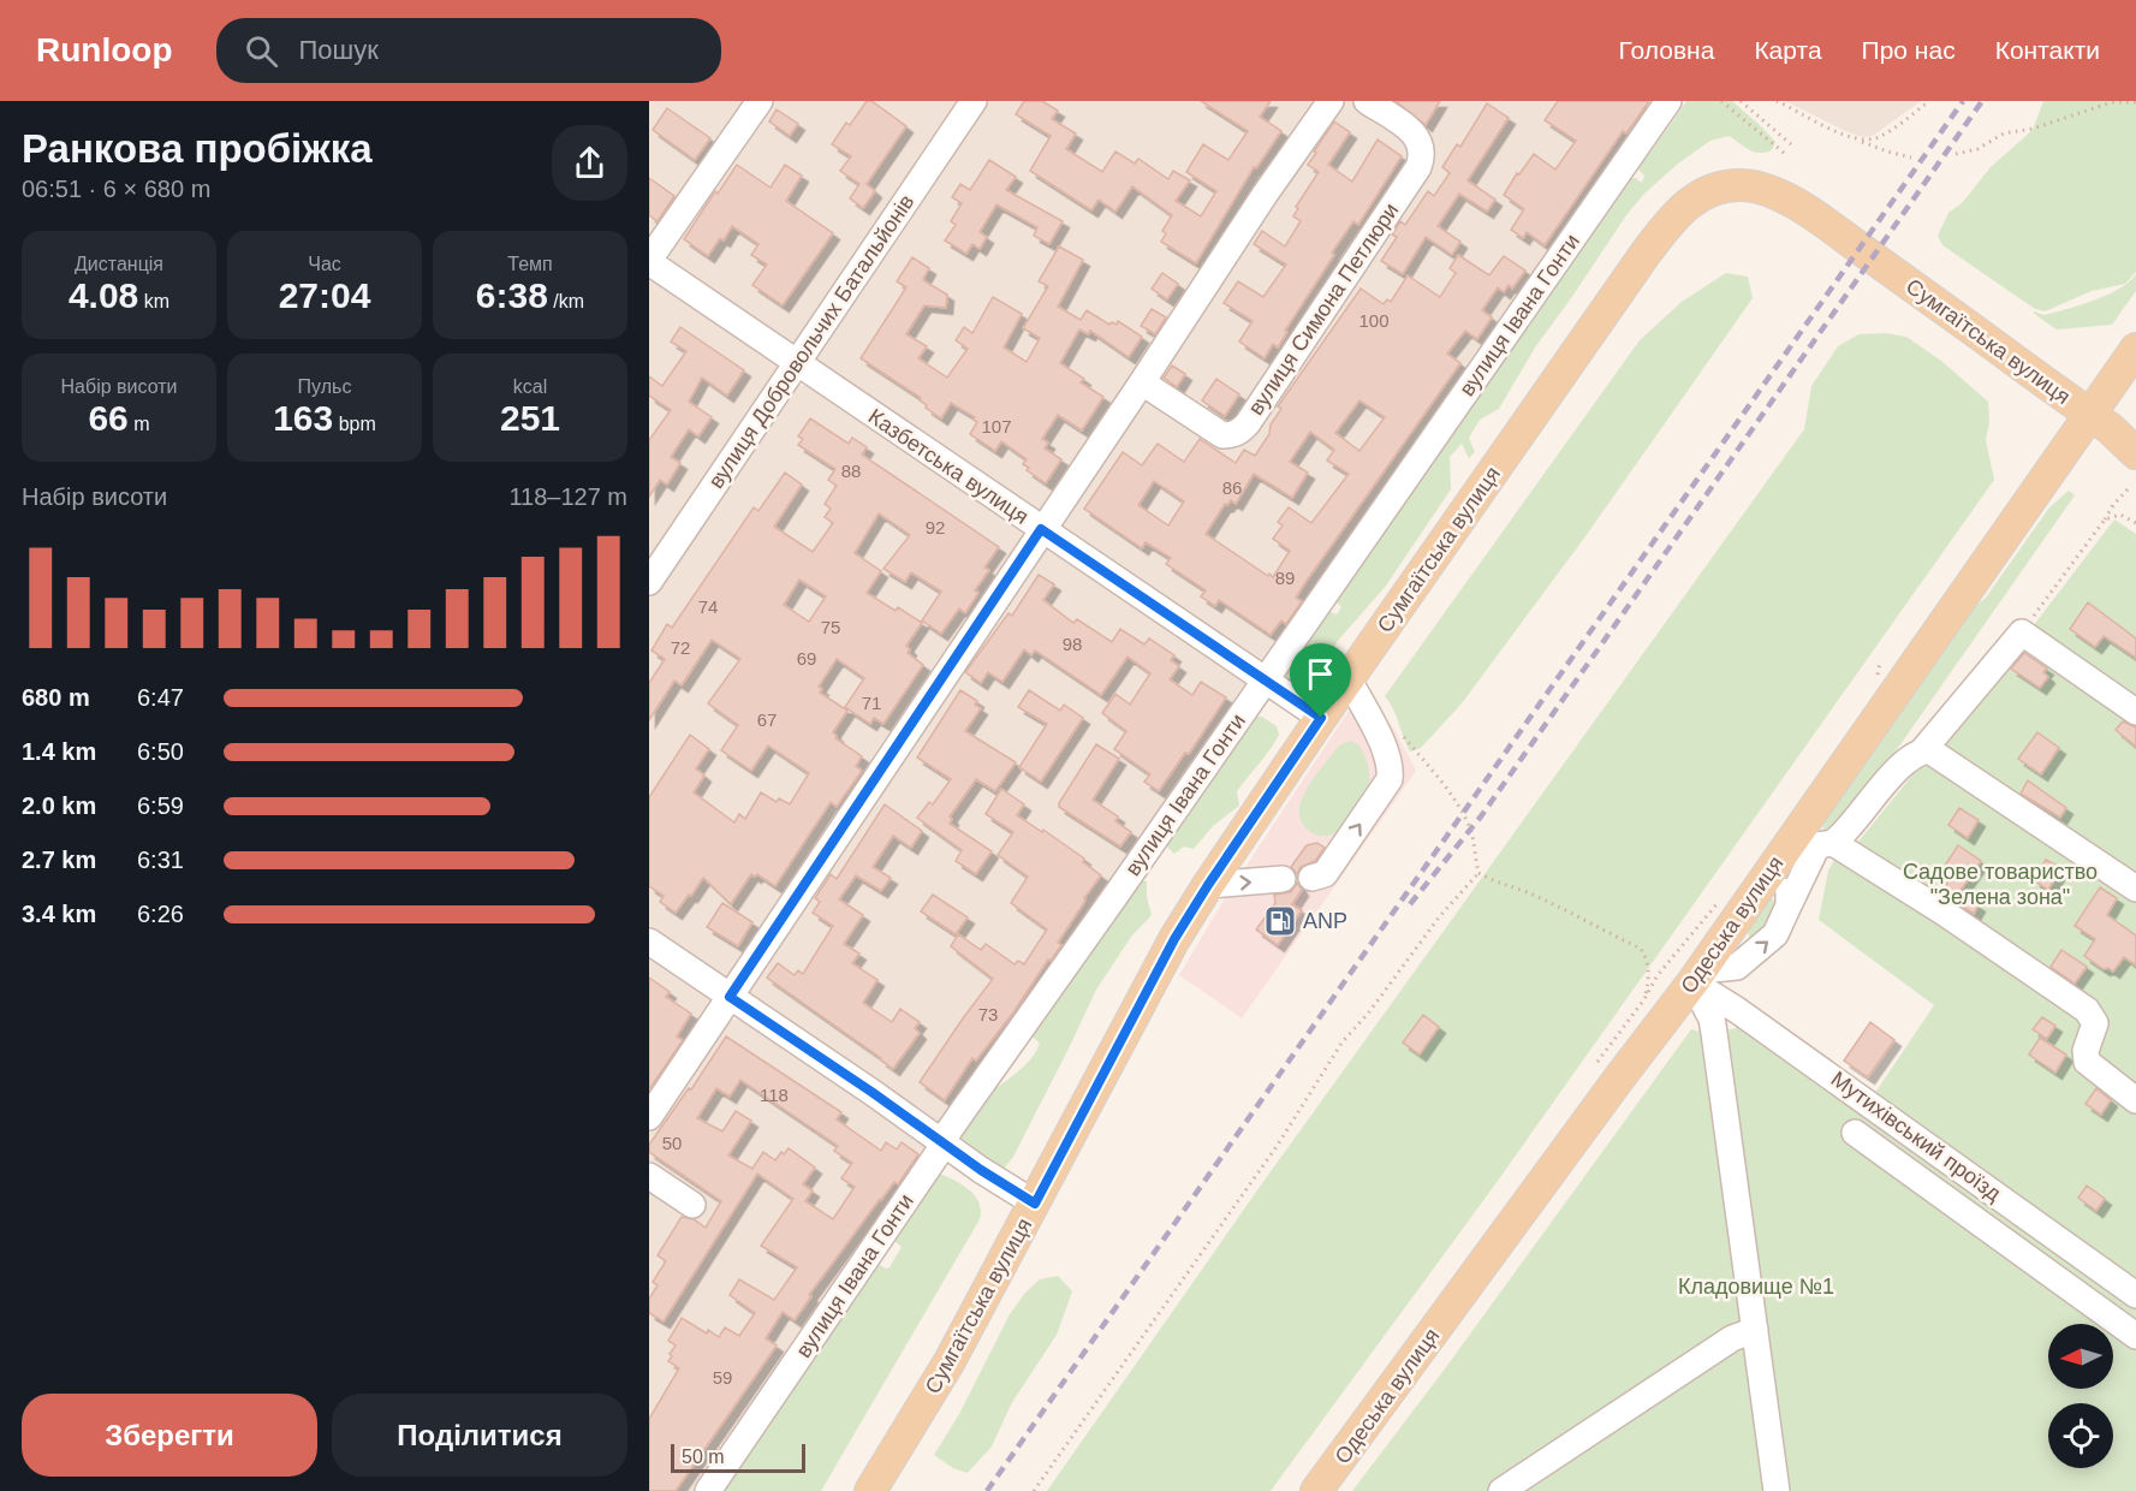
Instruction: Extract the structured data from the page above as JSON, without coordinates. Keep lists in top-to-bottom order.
{
  "streets": {
    "main road": ["Сумгаїтська вулиця", "Одеська вулиця"],
    "street": [
      "вулиця Симона Петлюри",
      "вулиця Івана Гонти",
      "вулиця Добровольчих Батальйонів",
      "Казбетська вулиця",
      "Мутихівський проїзд"
    ]
  },
  "crossings": [
    ["вулиця Івана Гонти", "Казбетська вулиця"],
    ["вулиця Добровольчих Батальйонів", "Казбетська вулиця"],
    ["Сумгаїтська вулиця", "Казбетська вулиця"],
    ["Сумгаїтська вулиця", "Одеська вулиця"],
    ["Одеська вулиця", "Мутихівський проїзд"]
  ],
  "parks": ["Садове товариство \"Зелена зона\"", "Кладовище №1"],
  "places": {
    "fuel station": ["ANP"]
  },
  "house_numbers": [
    "100",
    "107",
    "88",
    "86",
    "92",
    "89",
    "74",
    "75",
    "98",
    "72",
    "69",
    "71",
    "67",
    "73",
    "118",
    "50",
    "59"
  ],
  "scale_bar": "50 m",
  "north": "left",
  "page": {
    "header": "Runloop",
    "search": "Пошук",
    "nav": [
      "Головна",
      "Карта",
      "Про нас",
      "Контакти"
    ],
    "heading": ["Ранкова пробіжка", "06:51 · 6 × 680 m"],
    "stats": [
      ["Дистанція", "4.08 km"],
      ["Час", "27:04"],
      ["Темп", "6:38 /km"],
      ["Набір висоти", "66 m"],
      ["Пульс", "163 bpm"],
      ["kcal", "251"]
    ],
    "chart": ["Набір висоти", "118–127 m"],
    "list": [
      {
        "name": "680 m",
        "note": "6:47"
      },
      {
        "name": "1.4 km",
        "note": "6:50"
      },
      {
        "name": "2.0 km",
        "note": "6:59"
      },
      {
        "name": "2.7 km",
        "note": "6:31"
      },
      {
        "name": "3.4 km",
        "note": "6:26"
      }
    ],
    "buttons": ["Зберегти", "Поділитися"],
    "scale": "50 m"
  }
}
